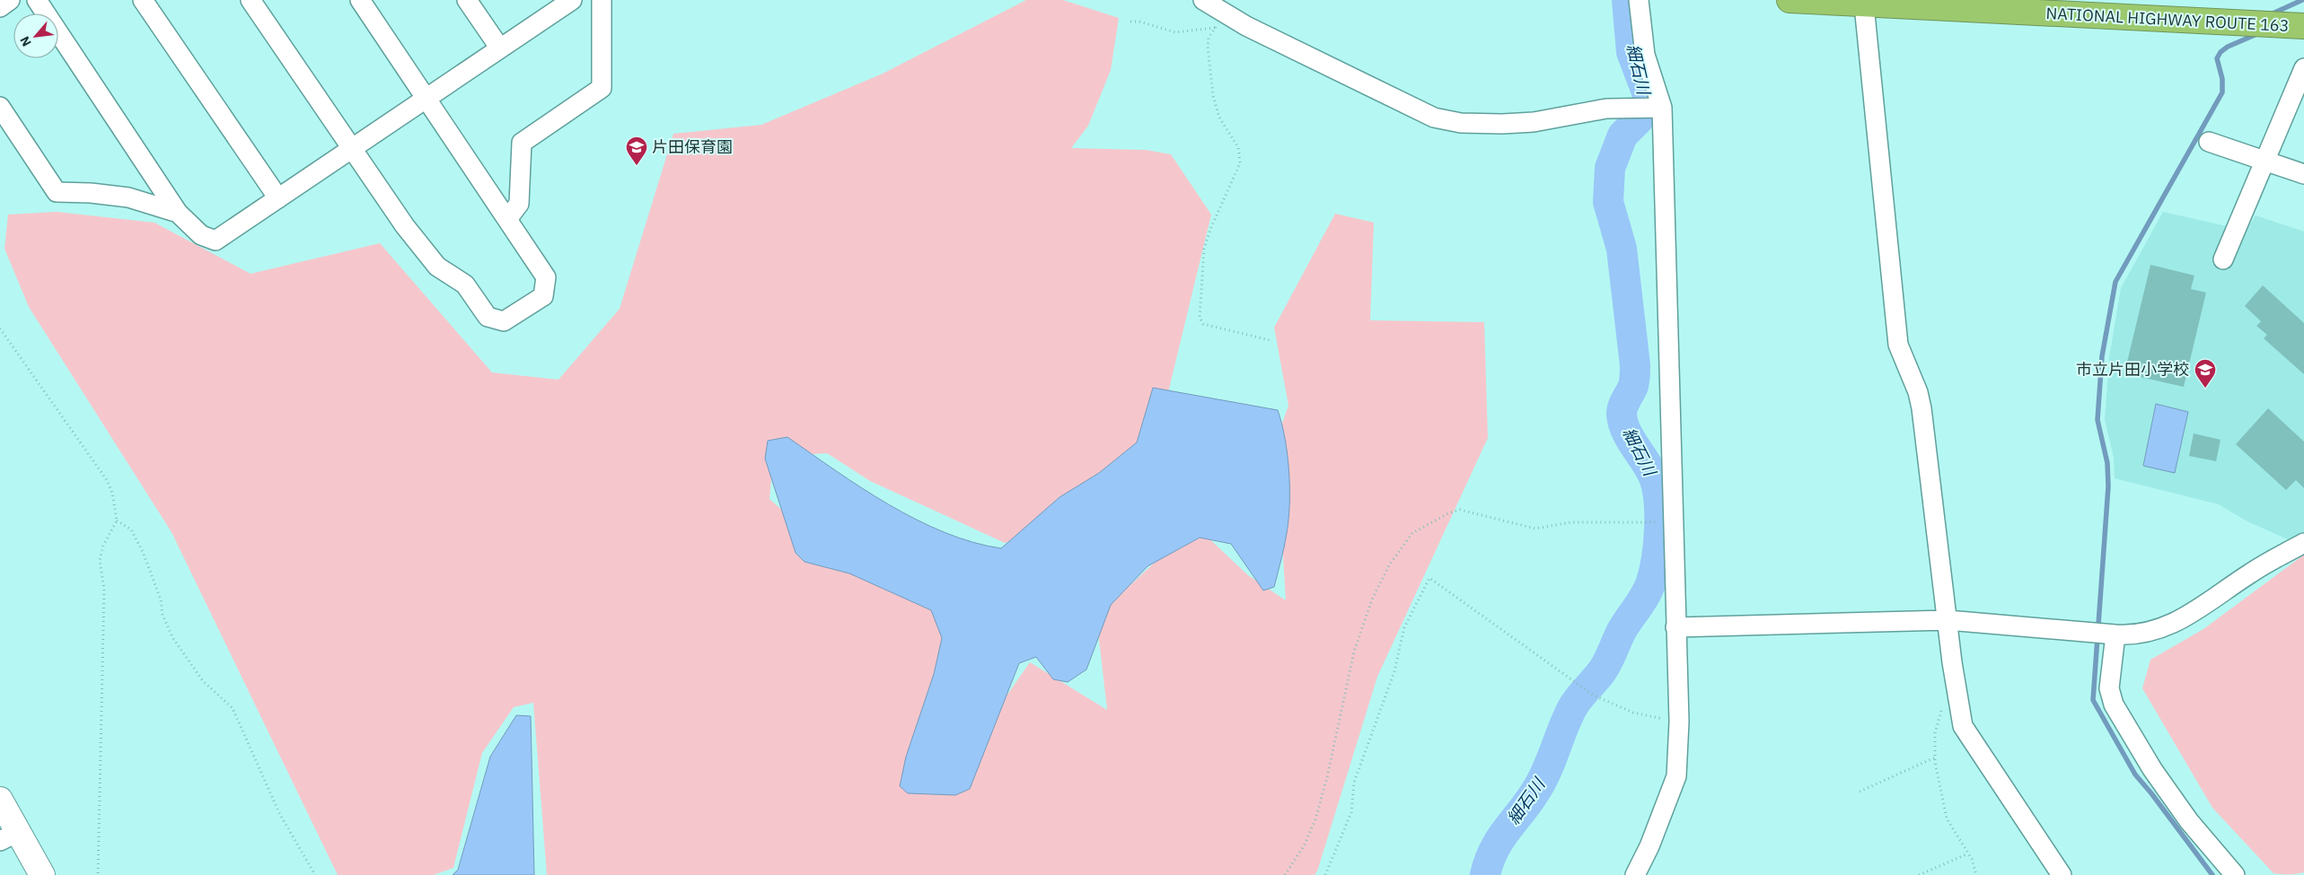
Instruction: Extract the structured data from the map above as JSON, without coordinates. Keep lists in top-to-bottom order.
{
  "streets": {
    "highway": ["NATIONAL HIGHWAY ROUTE 163"]
  },
  "water": ["細石川"],
  "places": {
    "school or university": ["片田保育園", "市立片田小学校"]
  },
  "north": "bottom left"
}
